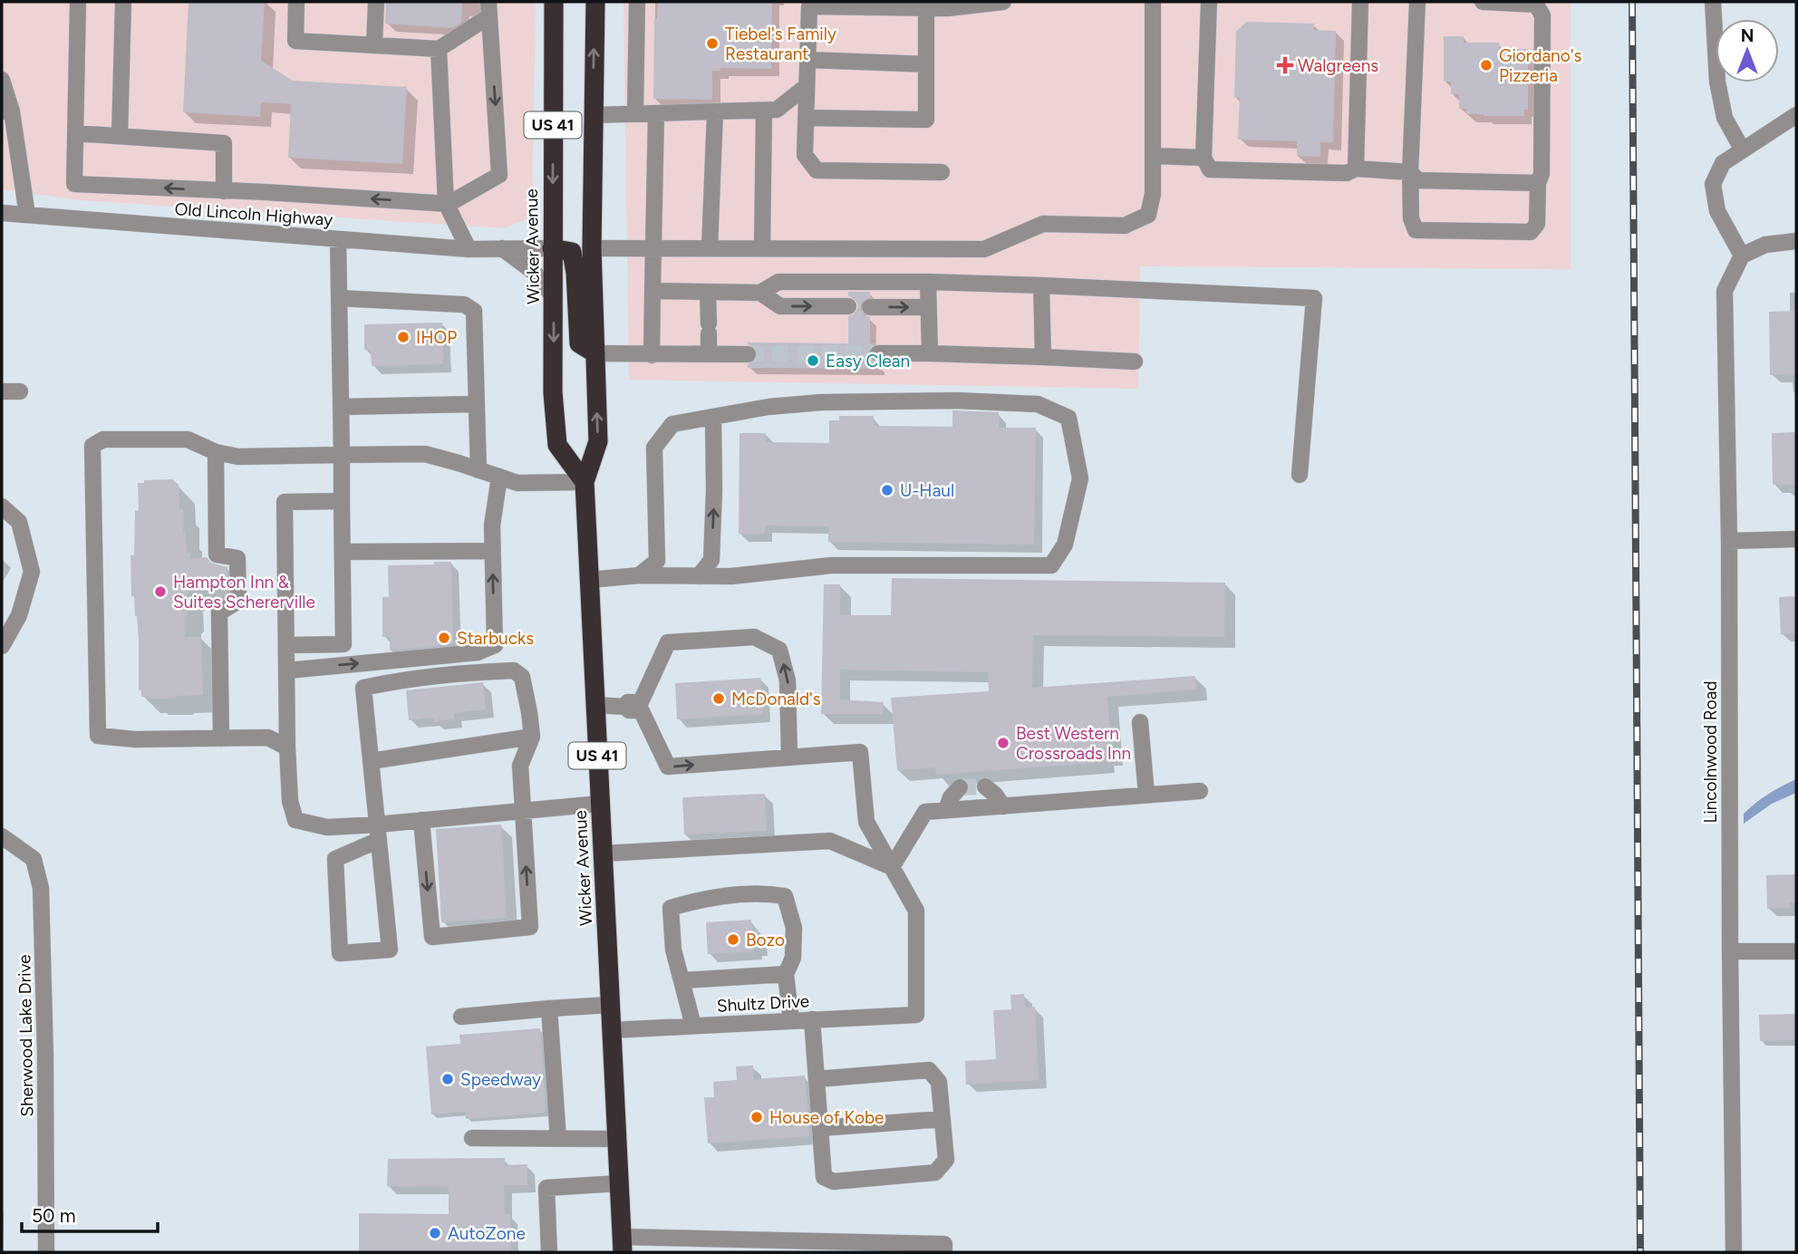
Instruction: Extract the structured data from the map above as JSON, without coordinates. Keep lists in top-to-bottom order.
{
  "streets": {
    "highway": ["US 41", "Wicker Avenue"],
    "street": [
      "Old Lincoln Highway",
      "Lincolnwood Road",
      "Shultz Drive",
      "Sherwood Lake Drive"
    ]
  },
  "crossings": [
    ["Old Lincoln Highway", "Wicker Avenue"],
    ["Wicker Avenue", "Shultz Drive"]
  ],
  "places": {
    "other": [
      "Tiebel's Family Restaurant",
      "Giordano's Pizzeria",
      "IHOP",
      "Easy Clean",
      "U-Haul",
      "Hampton Inn & Suites Schererville",
      "Starbucks",
      "McDonald's",
      "Best Western Crossroads Inn",
      "Bozo",
      "Speedway",
      "House of Kobe",
      "AutoZone"
    ],
    "health": ["Walgreens"]
  },
  "scale_bar": "50 m",
  "north": "top"
}
